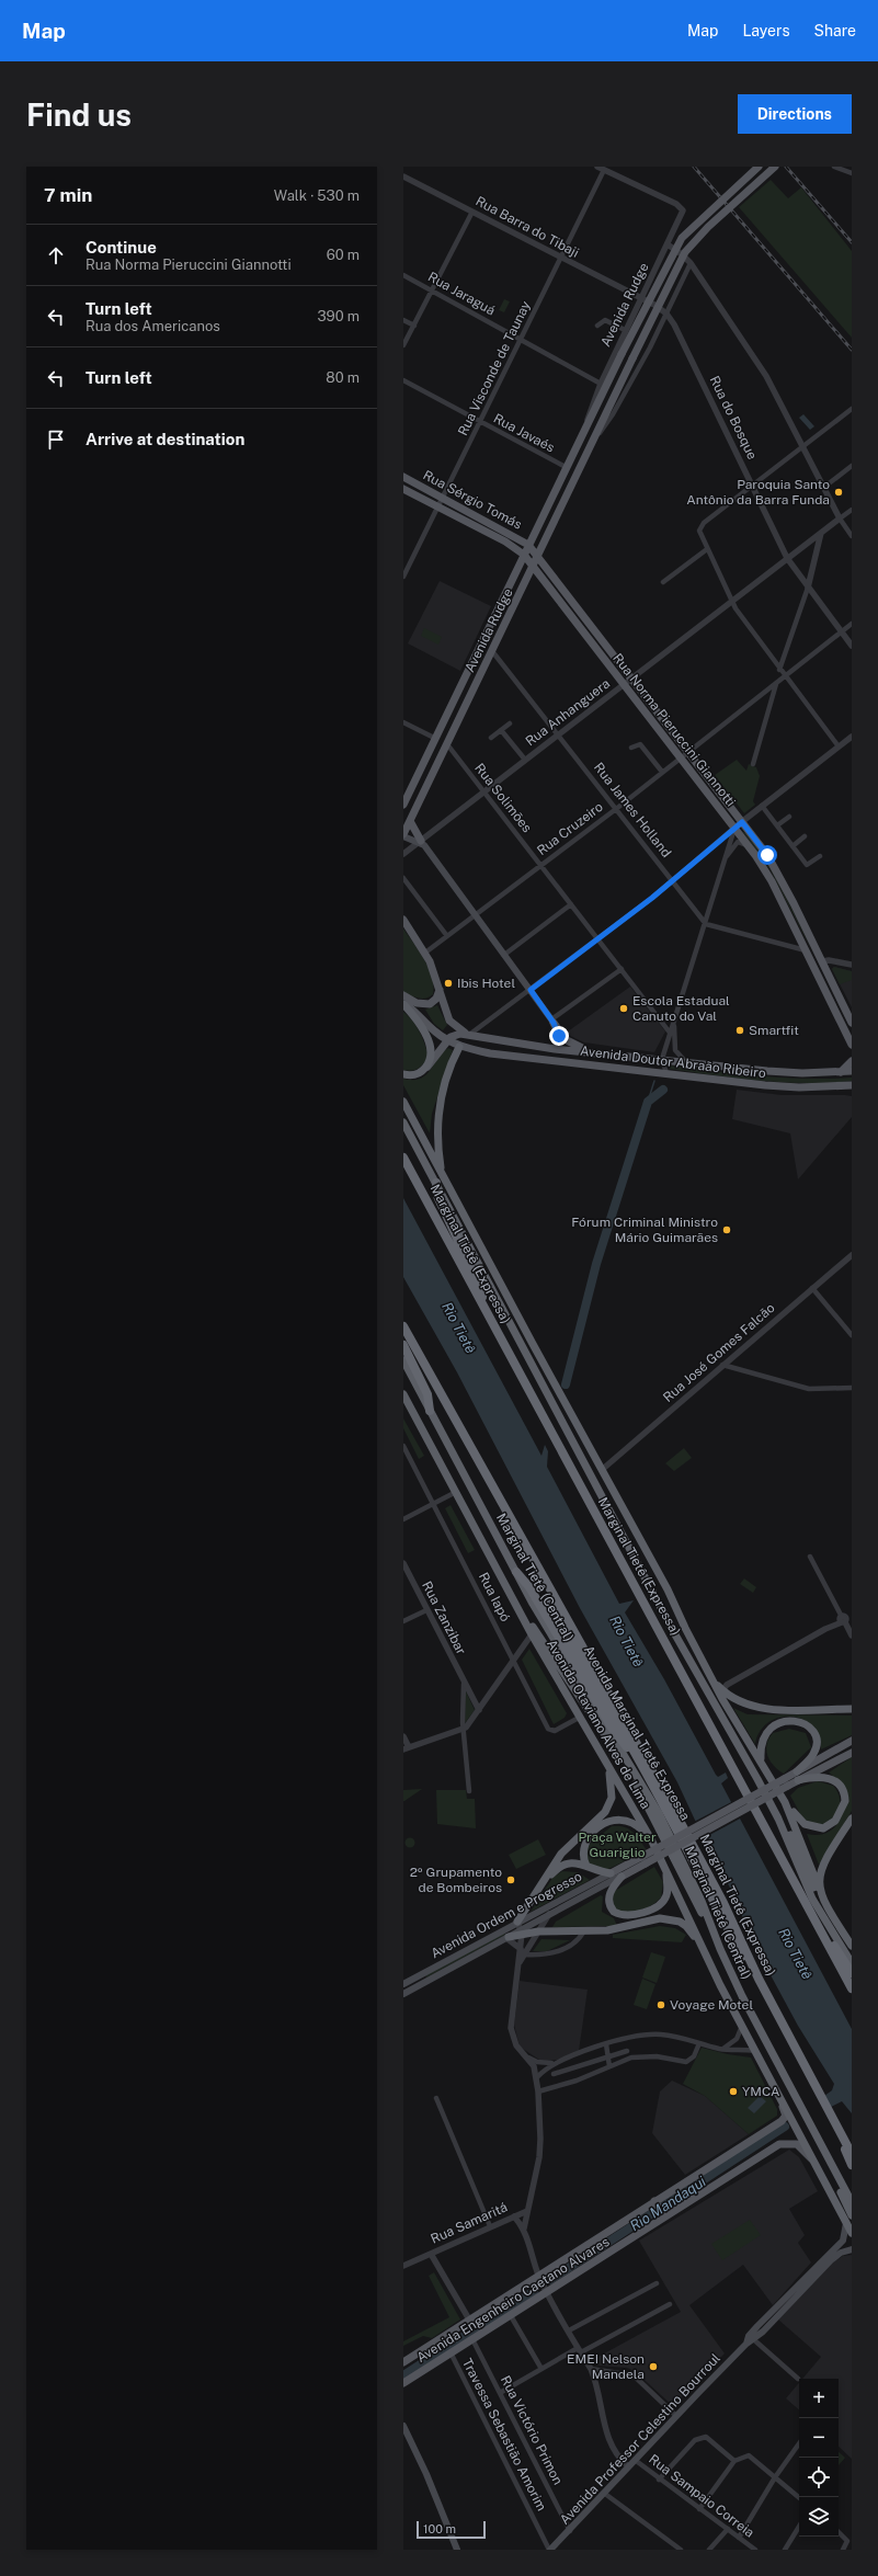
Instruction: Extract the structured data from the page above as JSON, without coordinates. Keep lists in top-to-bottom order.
{
  "streets": {
    "highway": [
      "Marginal Tietê (Expressa)",
      "Marginal Tietê (Central)",
      "Avenida Otaviano Alves de Lima",
      "Avenida Marginal Tietê Expressa"
    ],
    "main road": [
      "Avenida Rudge",
      "Rua Sérgio Tomás",
      "Rua Norma Pieruccini Giannotti",
      "Avenida Doutor Abraão Ribeiro",
      "Avenida Ordem e Progresso",
      "Avenida Engenheiro Caetano Alvares",
      "Avenida Professor Celestino Bourroul"
    ],
    "street": [
      "Rua Barra do Tibaji",
      "Rua Jaraguá",
      "Rua Visconde de Taunay",
      "Rua do Bosque",
      "Rua Javaés",
      "Rua Anhanguera",
      "Rua Solimões",
      "Rua James Holland",
      "Rua Cruzeiro",
      "Rua José Gomes Falcão",
      "Rua Iapó",
      "Rua Zanzibar",
      "Rua Samaritá",
      "Rua Victório Primon",
      "Travessa Sebastião Amorim",
      "Rua Sampaio Correia"
    ]
  },
  "crossings": [
    ["Rua Barra do Tibaji", "Avenida Rudge"],
    ["Rua Barra do Tibaji", "Rua Visconde de Taunay"],
    ["Rua Barra do Tibaji", "Rua do Bosque"],
    ["Rua Jaraguá", "Avenida Rudge"],
    ["Rua Jaraguá", "Rua Visconde de Taunay"],
    ["Avenida Rudge", "Rua Visconde de Taunay"],
    ["Avenida Rudge", "Rua do Bosque"],
    ["Avenida Rudge", "Rua Javaés"],
    ["Avenida Rudge", "Rua Sérgio Tomás"],
    ["Avenida Rudge", "Rua Norma Pieruccini Giannotti"],
    ["Avenida Rudge", "Rua Solimões"],
    ["Avenida Rudge", "Rua James Holland"],
    ["Rua Visconde de Taunay", "Rua Javaés"],
    ["Rua Visconde de Taunay", "Rua Sérgio Tomás"],
    ["Rua do Bosque", "Rua Anhanguera"],
    ["Rua do Bosque", "Rua Cruzeiro"],
    ["Rua Sérgio Tomás", "Rua Norma Pieruccini Giannotti"],
    ["Rua Anhanguera", "Rua Norma Pieruccini Giannotti"],
    ["Rua Anhanguera", "Rua Solimões"],
    ["Rua Anhanguera", "Rua James Holland"],
    ["Rua Norma Pieruccini Giannotti", "Rua Cruzeiro"],
    ["Rua Solimões", "Rua Cruzeiro"],
    ["Rua James Holland", "Rua Cruzeiro"],
    ["Marginal Tietê (Expressa)", "Avenida Marginal Tietê Expressa"],
    ["Rua Iapó", "Avenida Otaviano Alves de Lima"],
    ["Avenida Otaviano Alves de Lima", "Avenida Engenheiro Caetano Alvares"],
    ["Avenida Ordem e Progresso", "Rua Samaritá"],
    ["Avenida Engenheiro Caetano Alvares", "Rua Victório Primon"],
    ["Avenida Engenheiro Caetano Alvares", "Travessa Sebastião Amorim"],
    ["Rua Victório Primon", "Avenida Professor Celestino Bourroul"],
    ["Travessa Sebastião Amorim", "Avenida Professor Celestino Bourroul"],
    ["Avenida Professor Celestino Bourroul", "Rua Sampaio Correia"]
  ],
  "water": ["Rio Tietê", "Rio Mandaqui"],
  "parks": ["Praça Walter Guariglio"],
  "places": [
    "Paroquia Santo Antônio da Barra Funda",
    "Ibis Hotel",
    "Escola Estadual Canuto do Val",
    "Smartfit",
    "Fórum Criminal Ministro Mário Guimarães",
    "2º Grupamento de Bombeiros",
    "Voyage Motel",
    "YMCA",
    "EMEI Nelson Mandela"
  ],
  "scale_bar": "100 m",
  "page": {
    "header": "Map",
    "nav": ["Map", "Layers", "Share"],
    "buttons": "Directions",
    "title": "Find us",
    "heading": ["7 min", "Walk · 530 m"],
    "list": [
      ["Continue", "Rua Norma Pieruccini Giannotti", "60 m"],
      ["Turn left", "Rua dos Americanos", "390 m"],
      ["Turn left", "80 m"],
      "Arrive at destination"
    ],
    "map_buttons": ["+", "−"],
    "scale": "100 m"
  }
}
